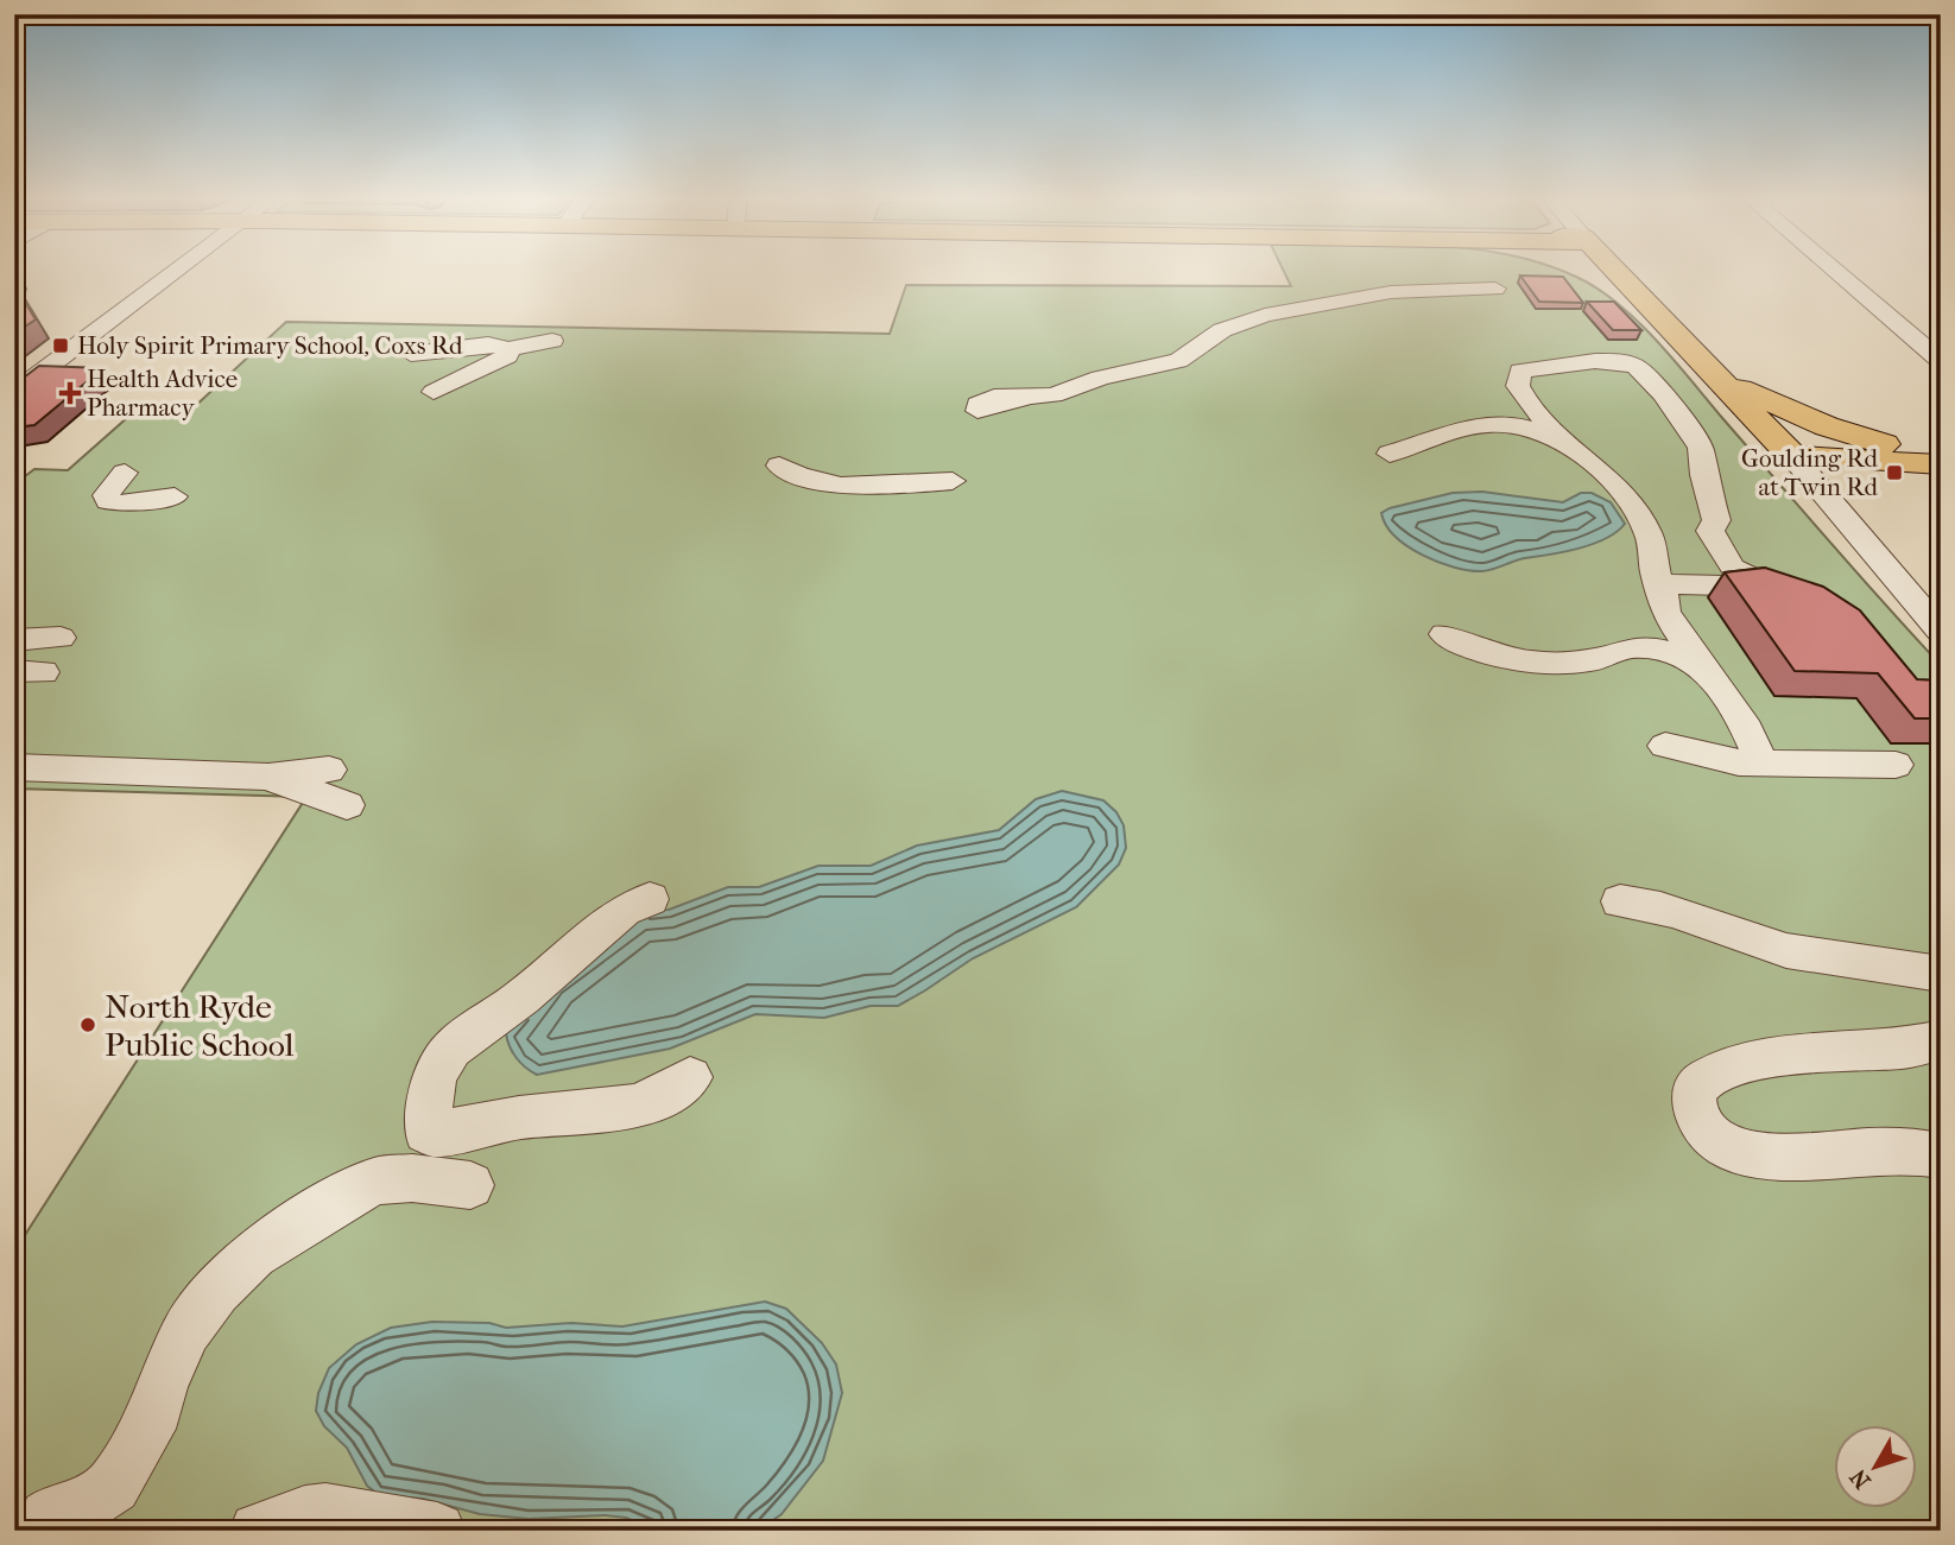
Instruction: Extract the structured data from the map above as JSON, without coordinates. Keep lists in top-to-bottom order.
{
  "places": {
    "transit": ["Holy Spirit Primary School, Coxs Rd", "Goulding Rd at Twin Rd"],
    "health": ["Health Advice Pharmacy"],
    "other": ["North Ryde Public School"]
  },
  "north": "bottom left"
}
